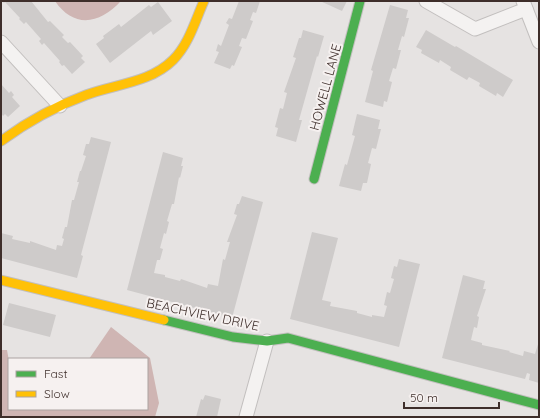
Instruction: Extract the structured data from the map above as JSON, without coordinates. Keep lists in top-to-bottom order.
{
  "streets": {
    "street": ["HOWELL LANE", "BEACHVIEW DRIVE"]
  },
  "legend": ["Fast", "Slow"],
  "scale_bar": "50 m"
}
